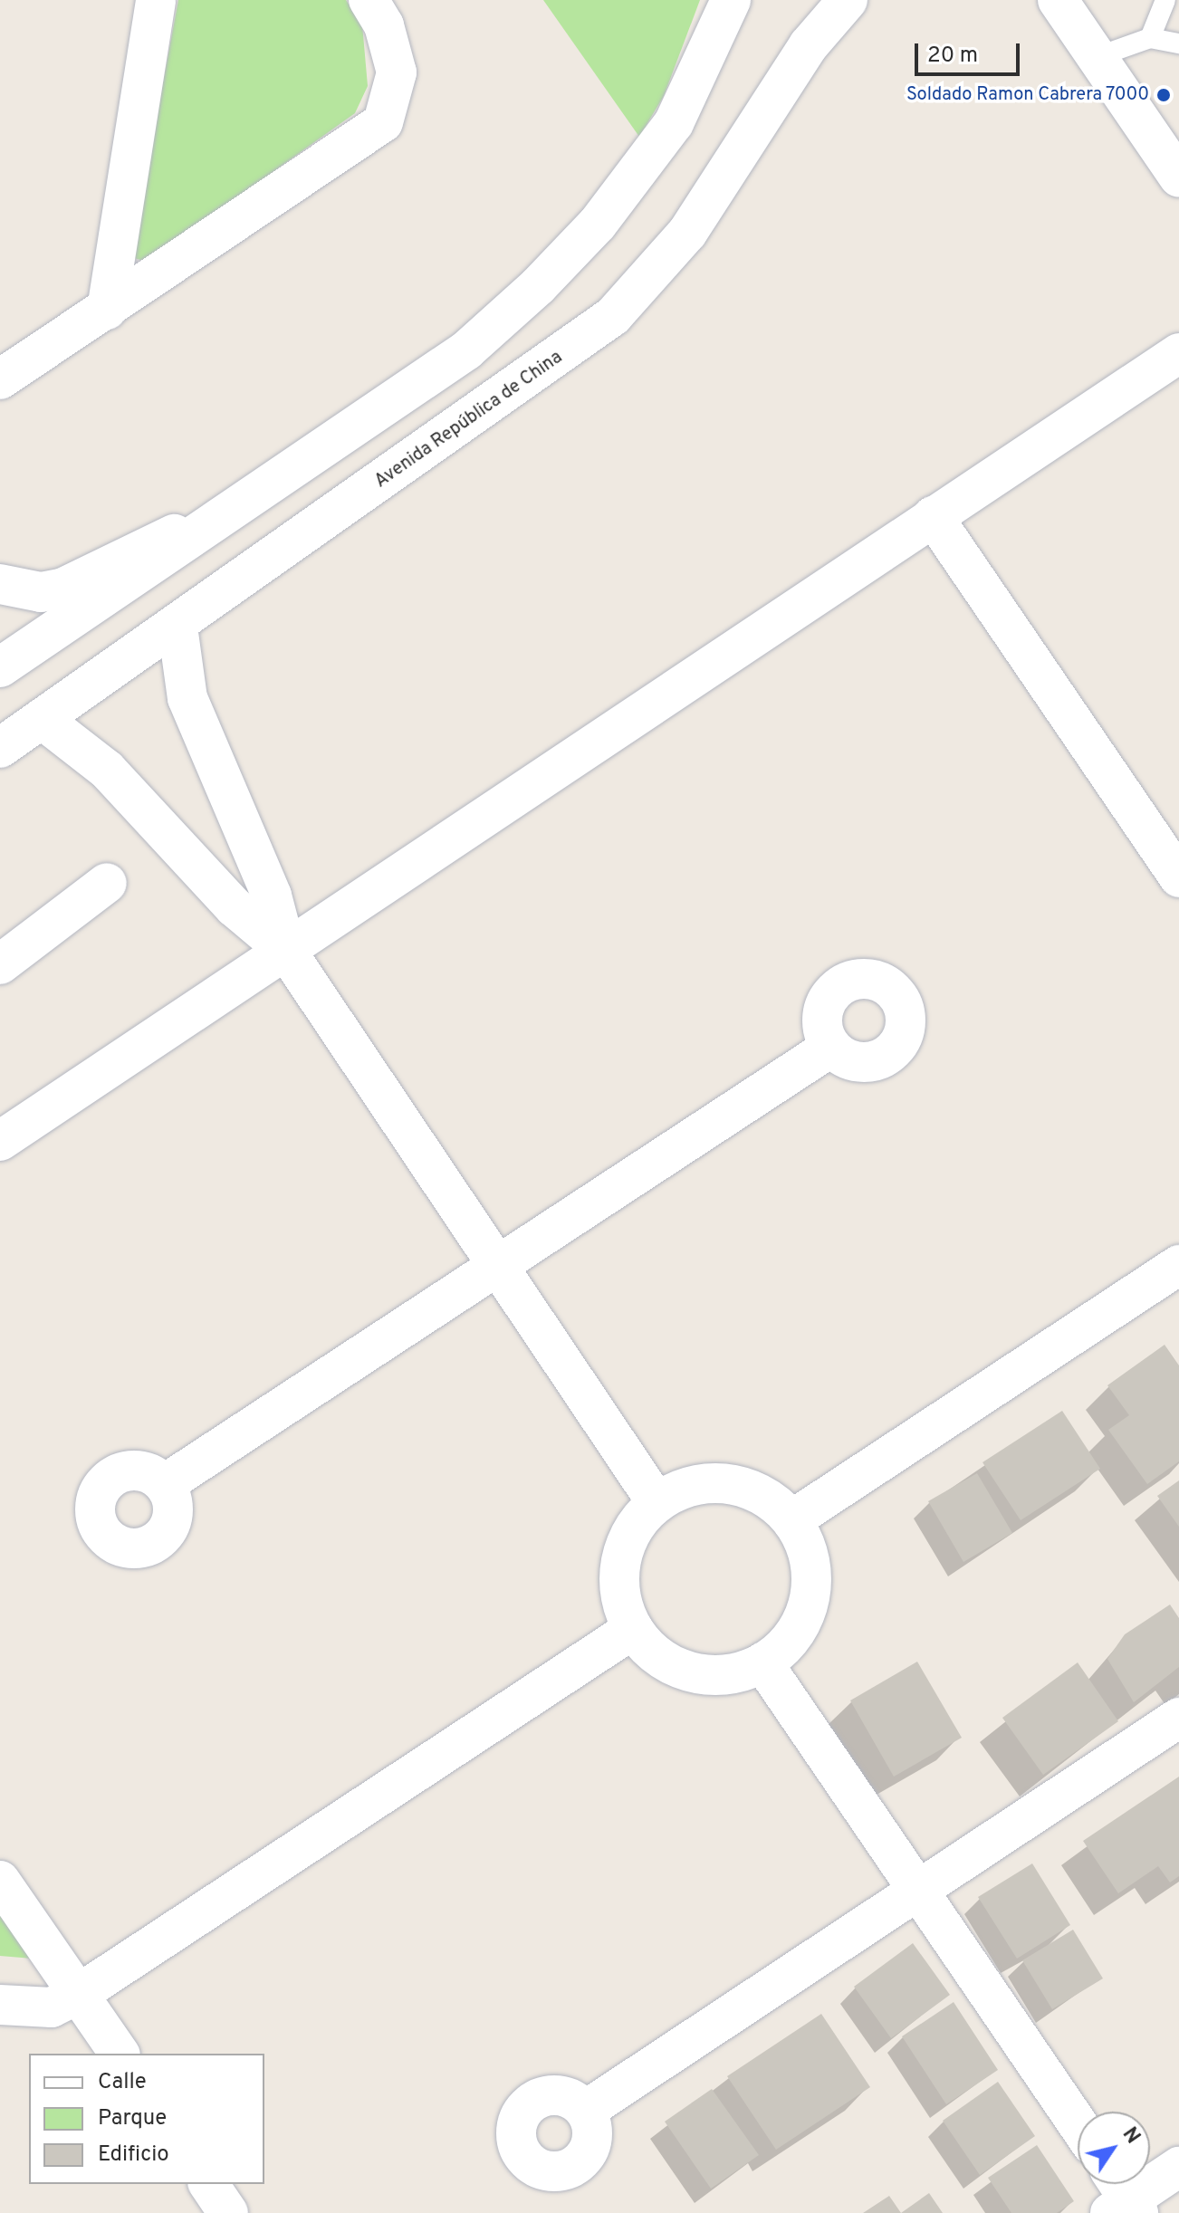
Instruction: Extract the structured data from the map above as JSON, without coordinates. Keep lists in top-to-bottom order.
{
  "streets": {
    "street": ["Avenida República de China"]
  },
  "places": ["Soldado Ramon Cabrera 7000"],
  "legend": ["Calle", "Parque", "Edificio"],
  "scale_bar": "20 m",
  "north": "top right"
}
